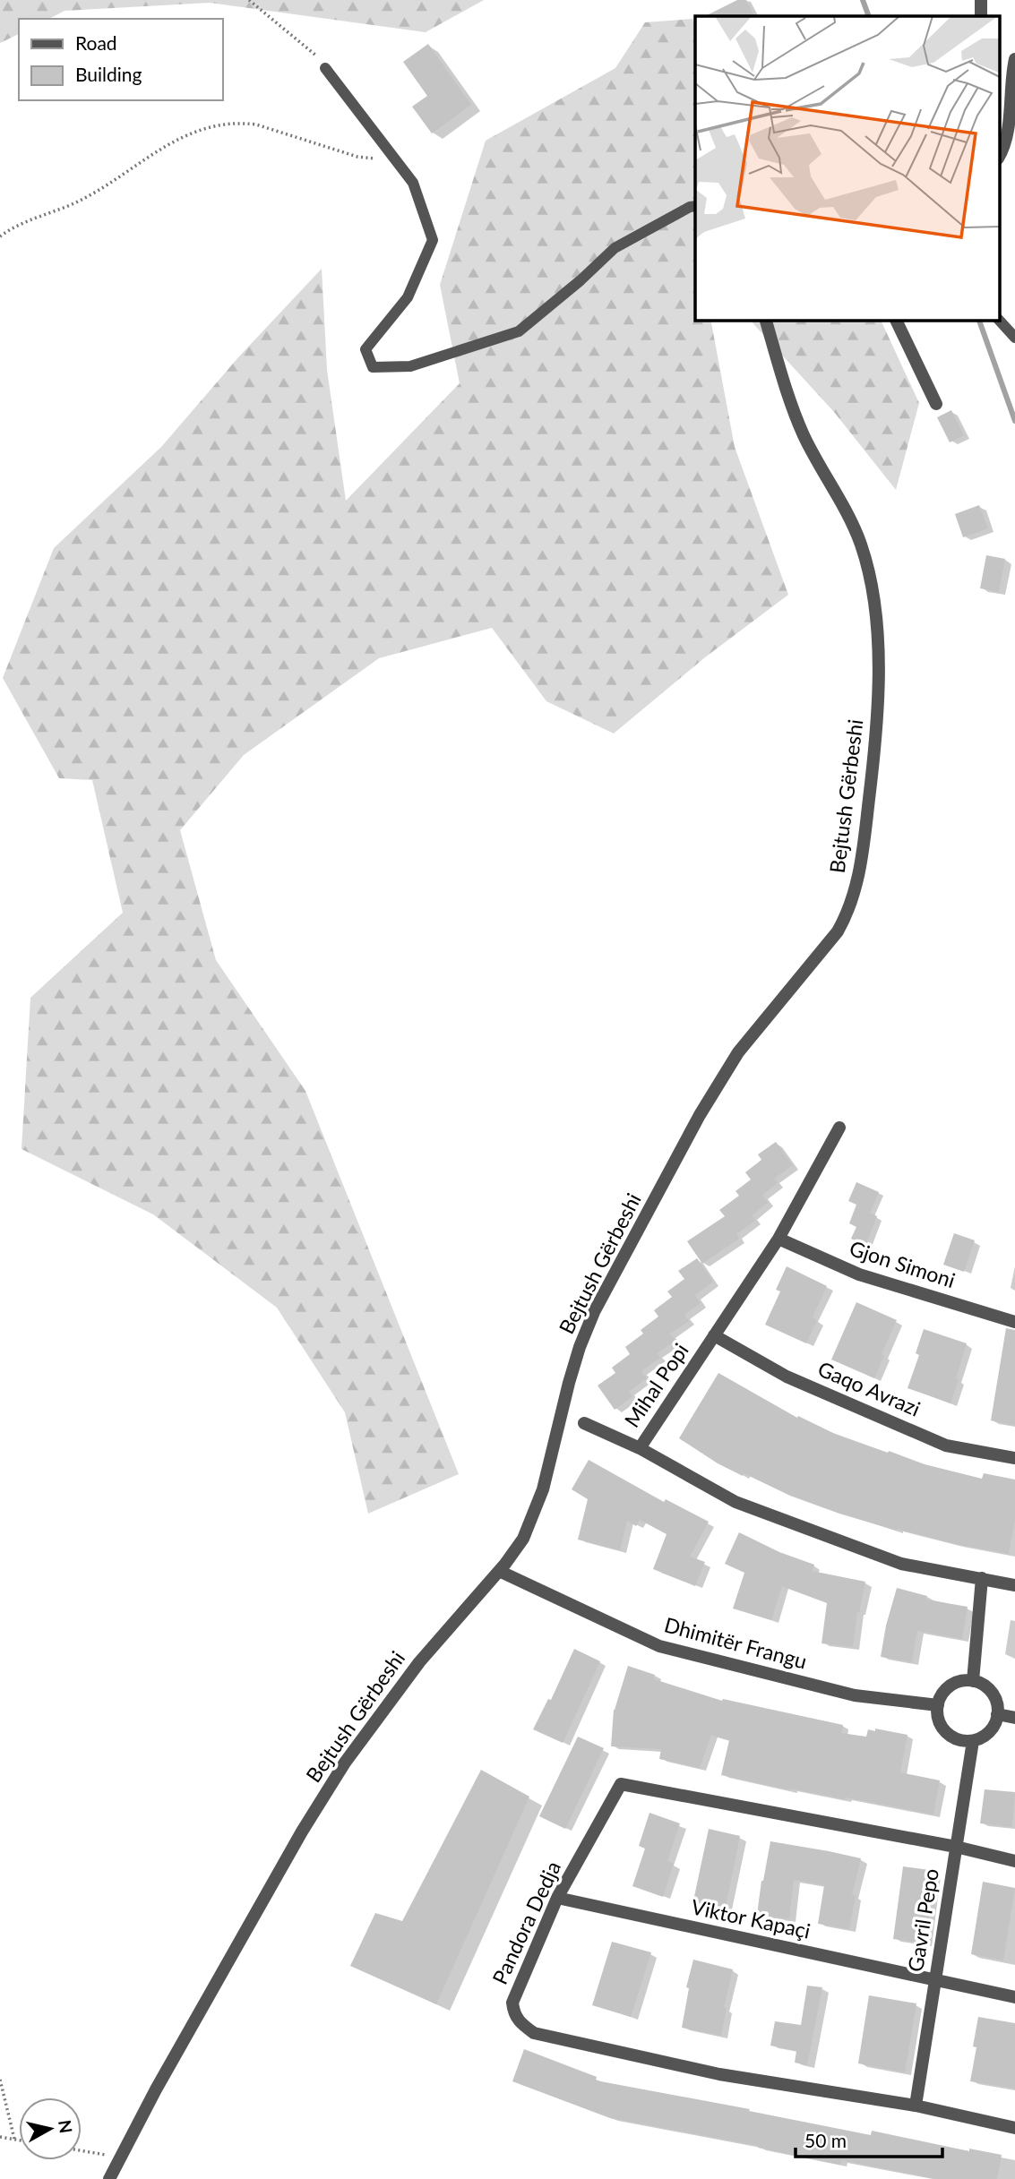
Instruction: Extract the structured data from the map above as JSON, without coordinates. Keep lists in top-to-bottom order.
{
  "streets": {
    "street": [
      "Bejtush Gërbeshi",
      "Gjon Simoni",
      "Mihal Popi",
      "Gaqo Avrazi",
      "Dhimitër Frangu",
      "Viktor Kapaçi",
      "Gavril Pepo",
      "Pandora Dedja"
    ]
  },
  "crossings": [
    ["Bejtush Gërbeshi", "Dhimitër Frangu"],
    ["Gjon Simoni", "Mihal Popi"],
    ["Mihal Popi", "Gaqo Avrazi"],
    ["Dhimitër Frangu", "Gavril Pepo"],
    ["Viktor Kapaçi", "Gavril Pepo"],
    ["Viktor Kapaçi", "Pandora Dedja"],
    ["Gavril Pepo", "Pandora Dedja"]
  ],
  "legend": ["Road", "Building"],
  "scale_bar": "50 m",
  "north": "right"
}
